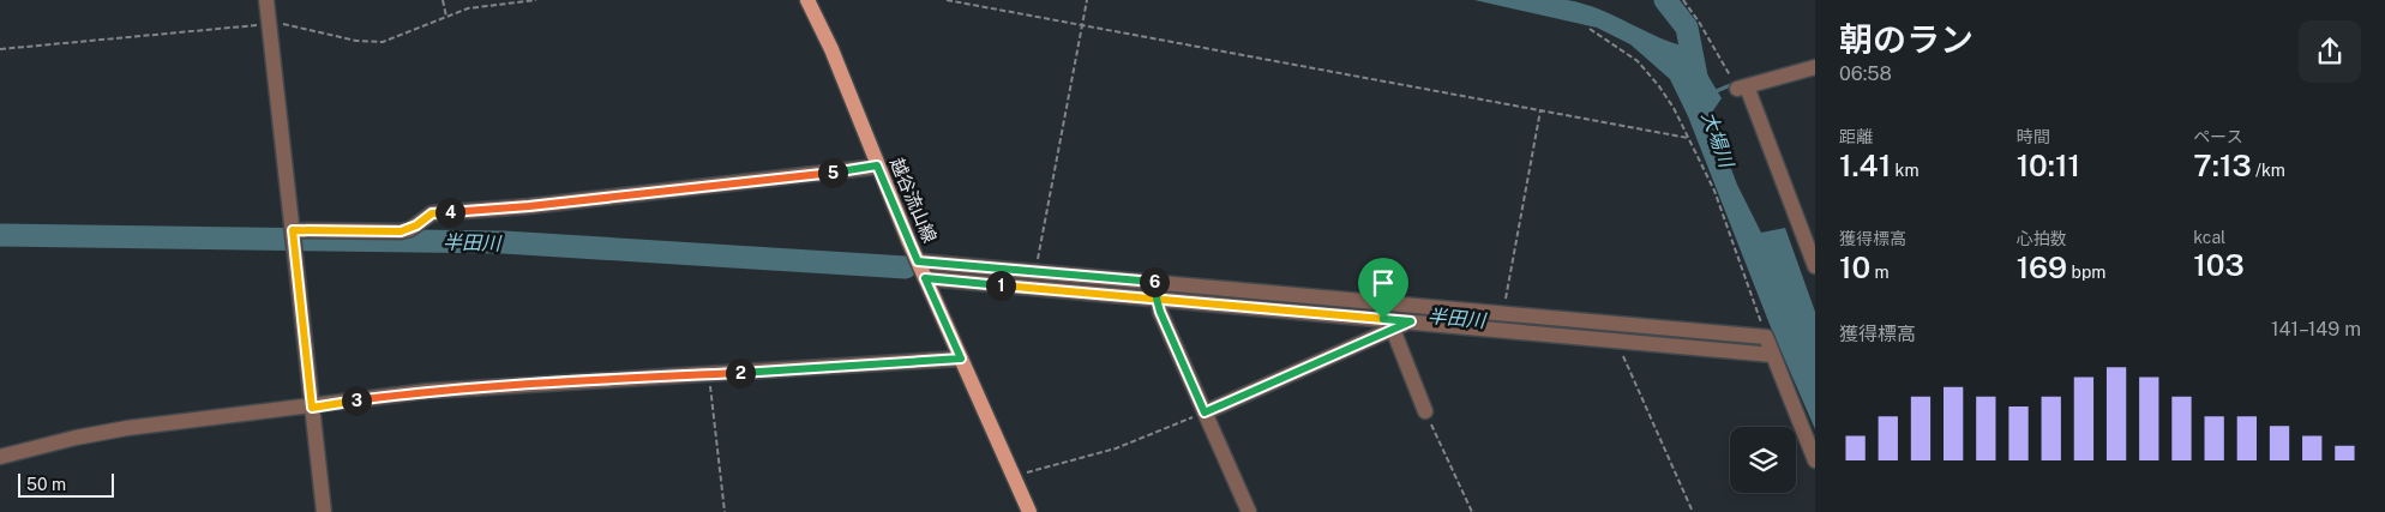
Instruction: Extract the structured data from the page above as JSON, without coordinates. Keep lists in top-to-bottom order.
{
  "streets": {
    "main road": ["越谷流山線"]
  },
  "water": ["大場川", "半田川"],
  "scale_bar": "50 m",
  "page": {
    "heading": ["朝のラン", "06:58"],
    "stats": [
      ["距離", "1.41 km"],
      ["時間", "10:11"],
      ["ペース", "7:13 /km"],
      ["獲得標高", "10 m"],
      ["心拍数", "169 bpm"],
      ["kcal", "103"]
    ],
    "pins": [
      "5",
      "4",
      "6",
      "1",
      "2",
      "3"
    ],
    "chart": ["獲得標高", "141–149 m"],
    "scale": "50 m"
  }
}
